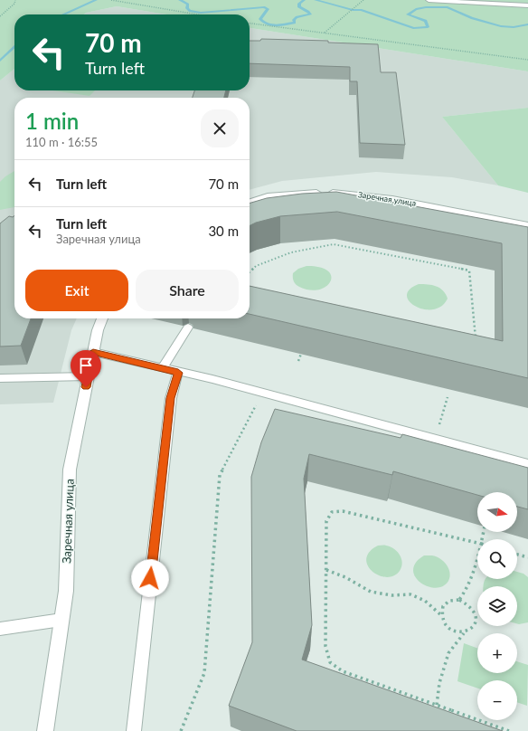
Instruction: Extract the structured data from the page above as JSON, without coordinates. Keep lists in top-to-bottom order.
{
  "streets": {
    "street": ["Заречная улица"]
  },
  "north": "right",
  "page": {
    "turn": ["70 m", "Turn left"],
    "heading": ["1 min", "110 m · 16:55"],
    "list": [
      {
        "name": "Turn left",
        "value": "70 m"
      },
      {
        "name": "Turn left",
        "note": "Заречная улица",
        "value": "30 m"
      }
    ],
    "buttons": ["Exit", "Share"],
    "map_buttons": ["+", "−"]
  }
}
